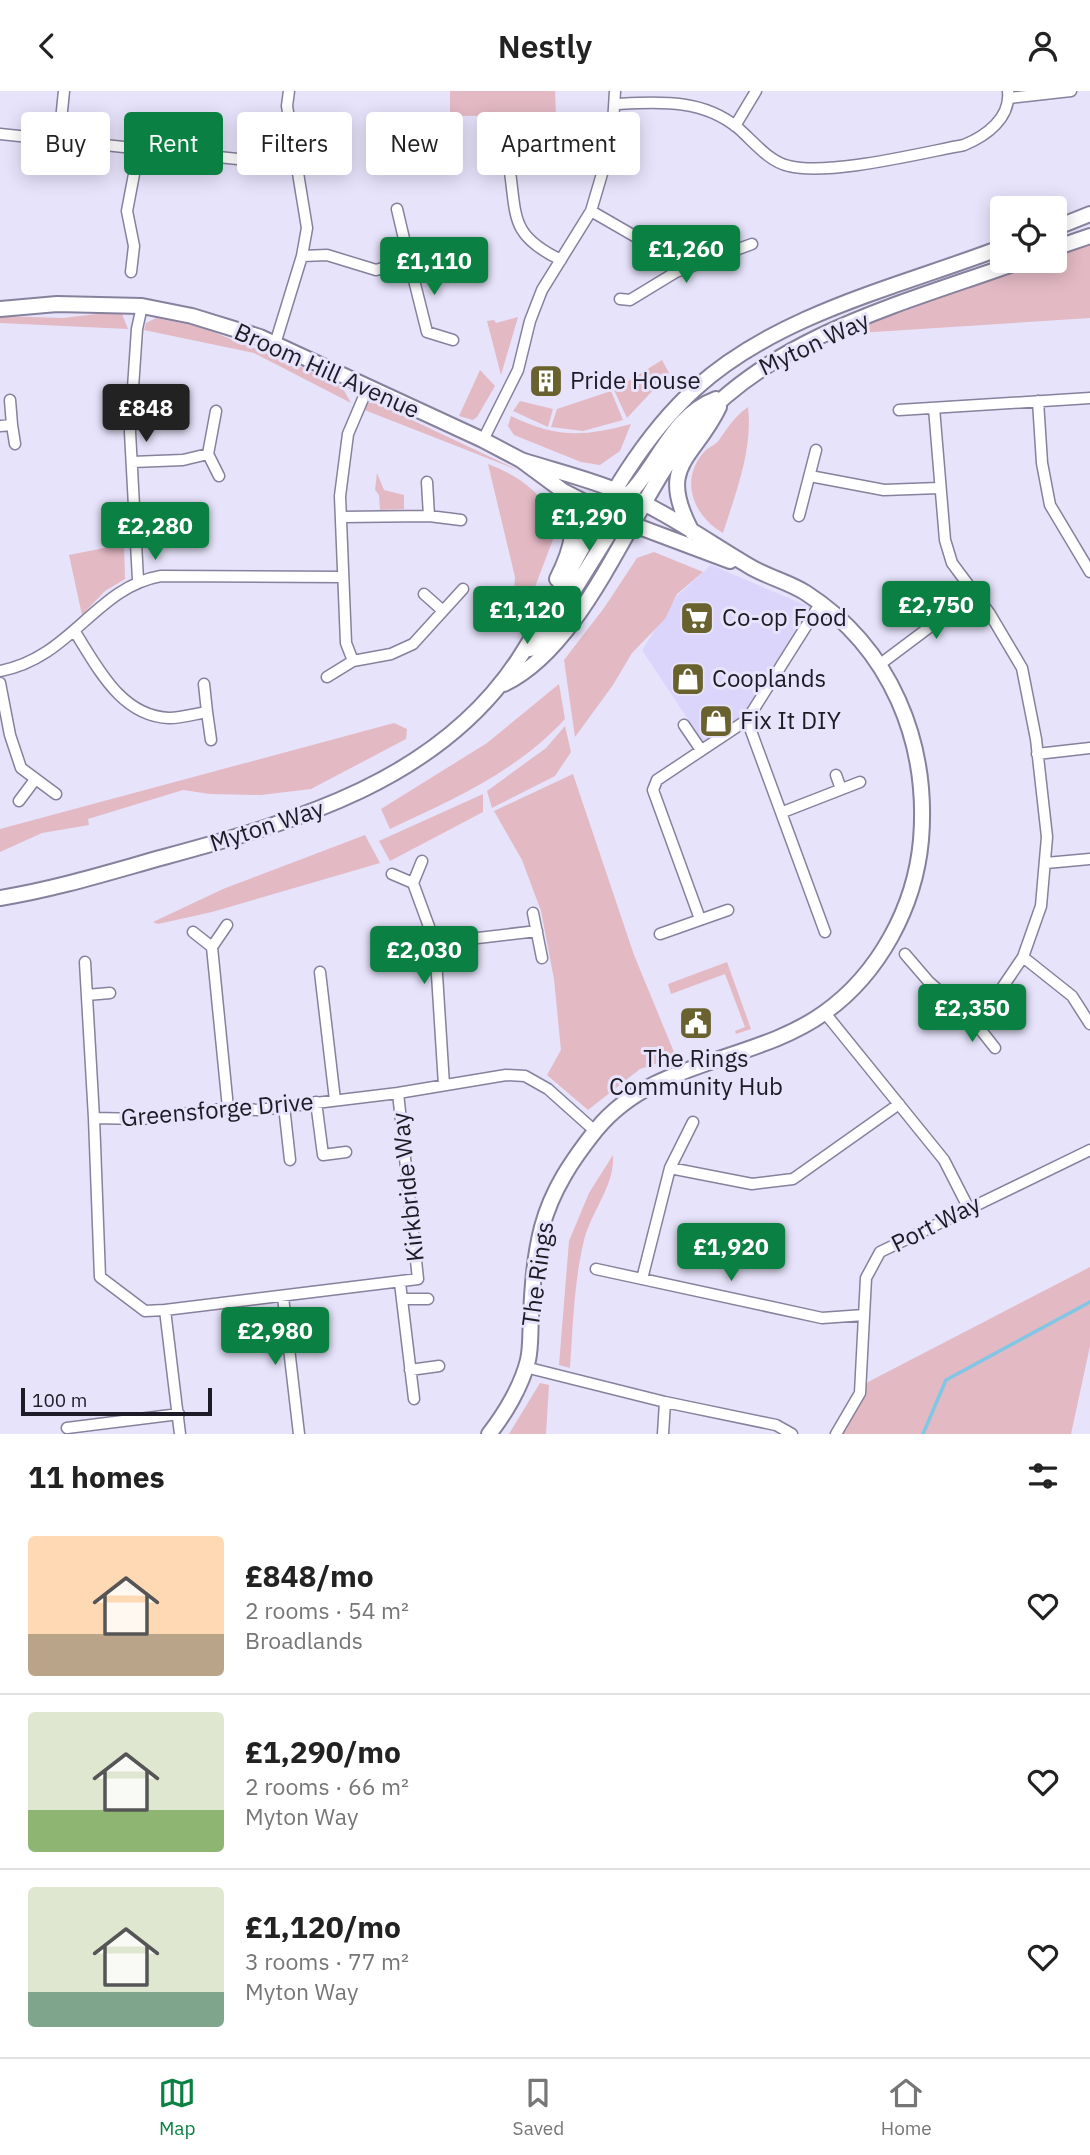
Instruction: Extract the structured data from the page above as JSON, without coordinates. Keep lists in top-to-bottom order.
{
  "streets": {
    "street": [
      "Myton Way",
      "Broom Hill Avenue",
      "Greensforge Drive",
      "Kirkbride Way",
      "Port Way",
      "The Rings"
    ]
  },
  "crossings": [
    ["Myton Way", "Broom Hill Avenue"],
    ["Myton Way", "The Rings"],
    ["Broom Hill Avenue", "The Rings"],
    ["Greensforge Drive", "Kirkbride Way"],
    ["Greensforge Drive", "The Rings"]
  ],
  "places": {
    "building": ["Pride House"],
    "supermarket": ["Co-op Food"],
    "shop": ["Cooplands", "Fix It DIY"],
    "public building": ["The Rings Community Hub"]
  },
  "scale_bar": "100 m",
  "page": {
    "header": "Nestly",
    "chip": [
      "Buy",
      "Rent",
      "Filters",
      "New",
      "Apartment"
    ],
    "price": [
      "£1,260",
      "£1,110",
      "£848",
      "£1,290",
      "£2,280",
      "£2,750",
      "£1,120",
      "£2,030",
      "£2,350",
      "£1,920",
      "£2,980"
    ],
    "scale": "100 m",
    "heading": "11 homes",
    "list": [
      {
        "name": "£848/mo",
        "note": "2 rooms · 54 m² · Broadlands"
      },
      {
        "name": "£1,290/mo",
        "note": "2 rooms · 66 m² · Myton Way"
      },
      {
        "name": "£1,120/mo",
        "note": "3 rooms · 77 m² · Myton Way"
      }
    ],
    "tabs": ["Map", "Saved", "Home"]
  }
}
